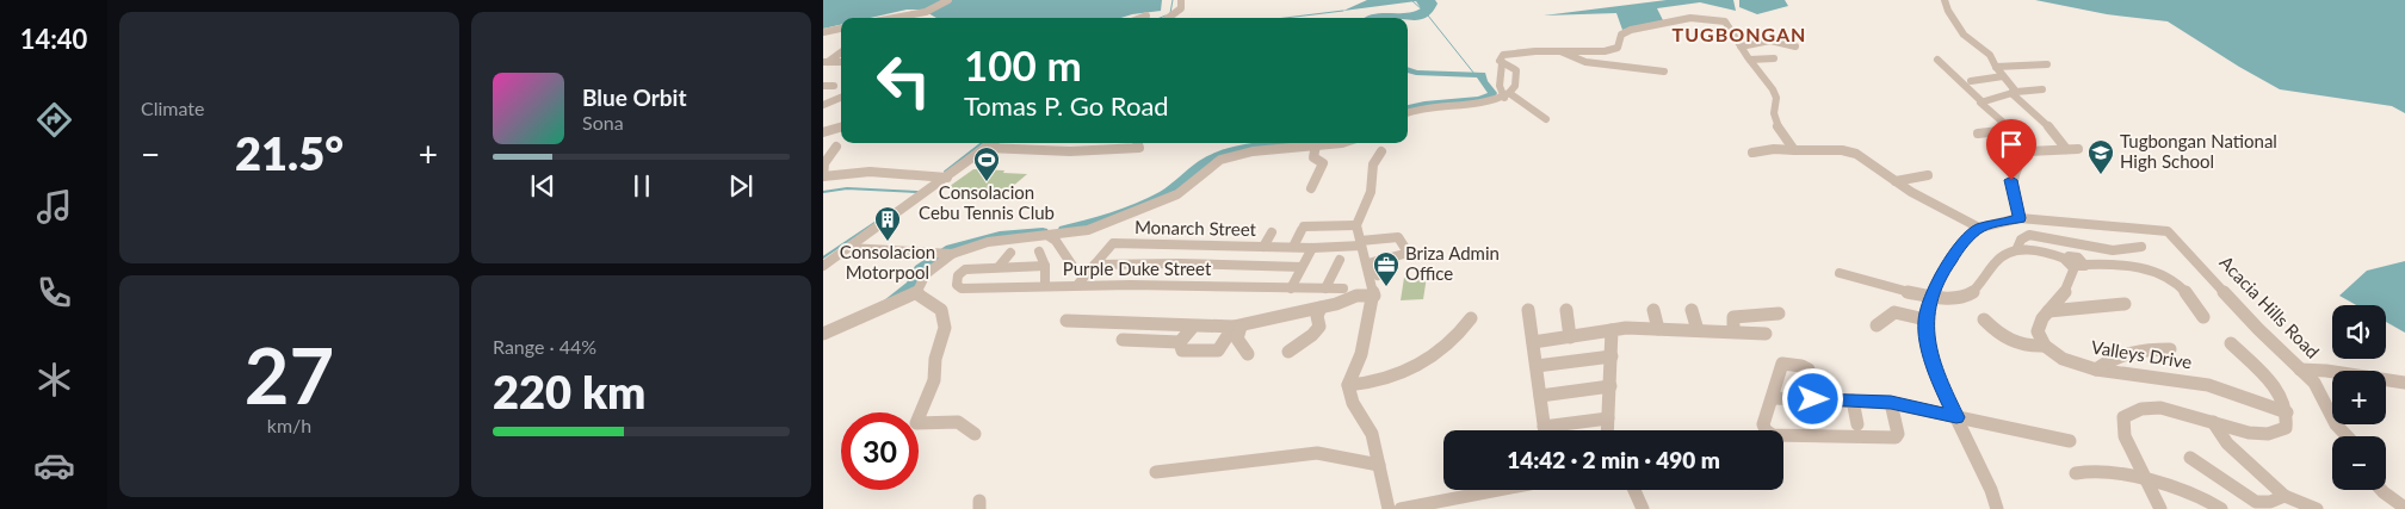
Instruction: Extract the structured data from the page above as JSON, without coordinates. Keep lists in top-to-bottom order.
{
  "streets": {
    "street": [
      "Monarch Street",
      "Purple Duke Street",
      "Acacia Hills Road",
      "Valleys Drive"
    ]
  },
  "crossings": [
    ["Monarch Street", "Purple Duke Street"]
  ],
  "districts": ["TUGBONGAN"],
  "places": {
    "school or university": ["Tugbongan National High School"],
    "sports": ["Consolacion Cebu Tennis Club"],
    "building": ["Consolacion Motorpool"],
    "office": ["Briza Admin Office"]
  },
  "page": {
    "tabs": "14:40",
    "tile": [
      "Climate",
      ["27", "km/h"],
      ["Range · 44%", "220 km"]
    ],
    "turn": ["100 m", "Tomas P. Go Road"],
    "song": ["Blue Orbit", "Sona"],
    "heat": ["−", "21.5°", "+"],
    "map_buttons": ["+", "−"],
    "limit": "30",
    "trip": "14:42 · 2 min · 490 m"
  }
}
